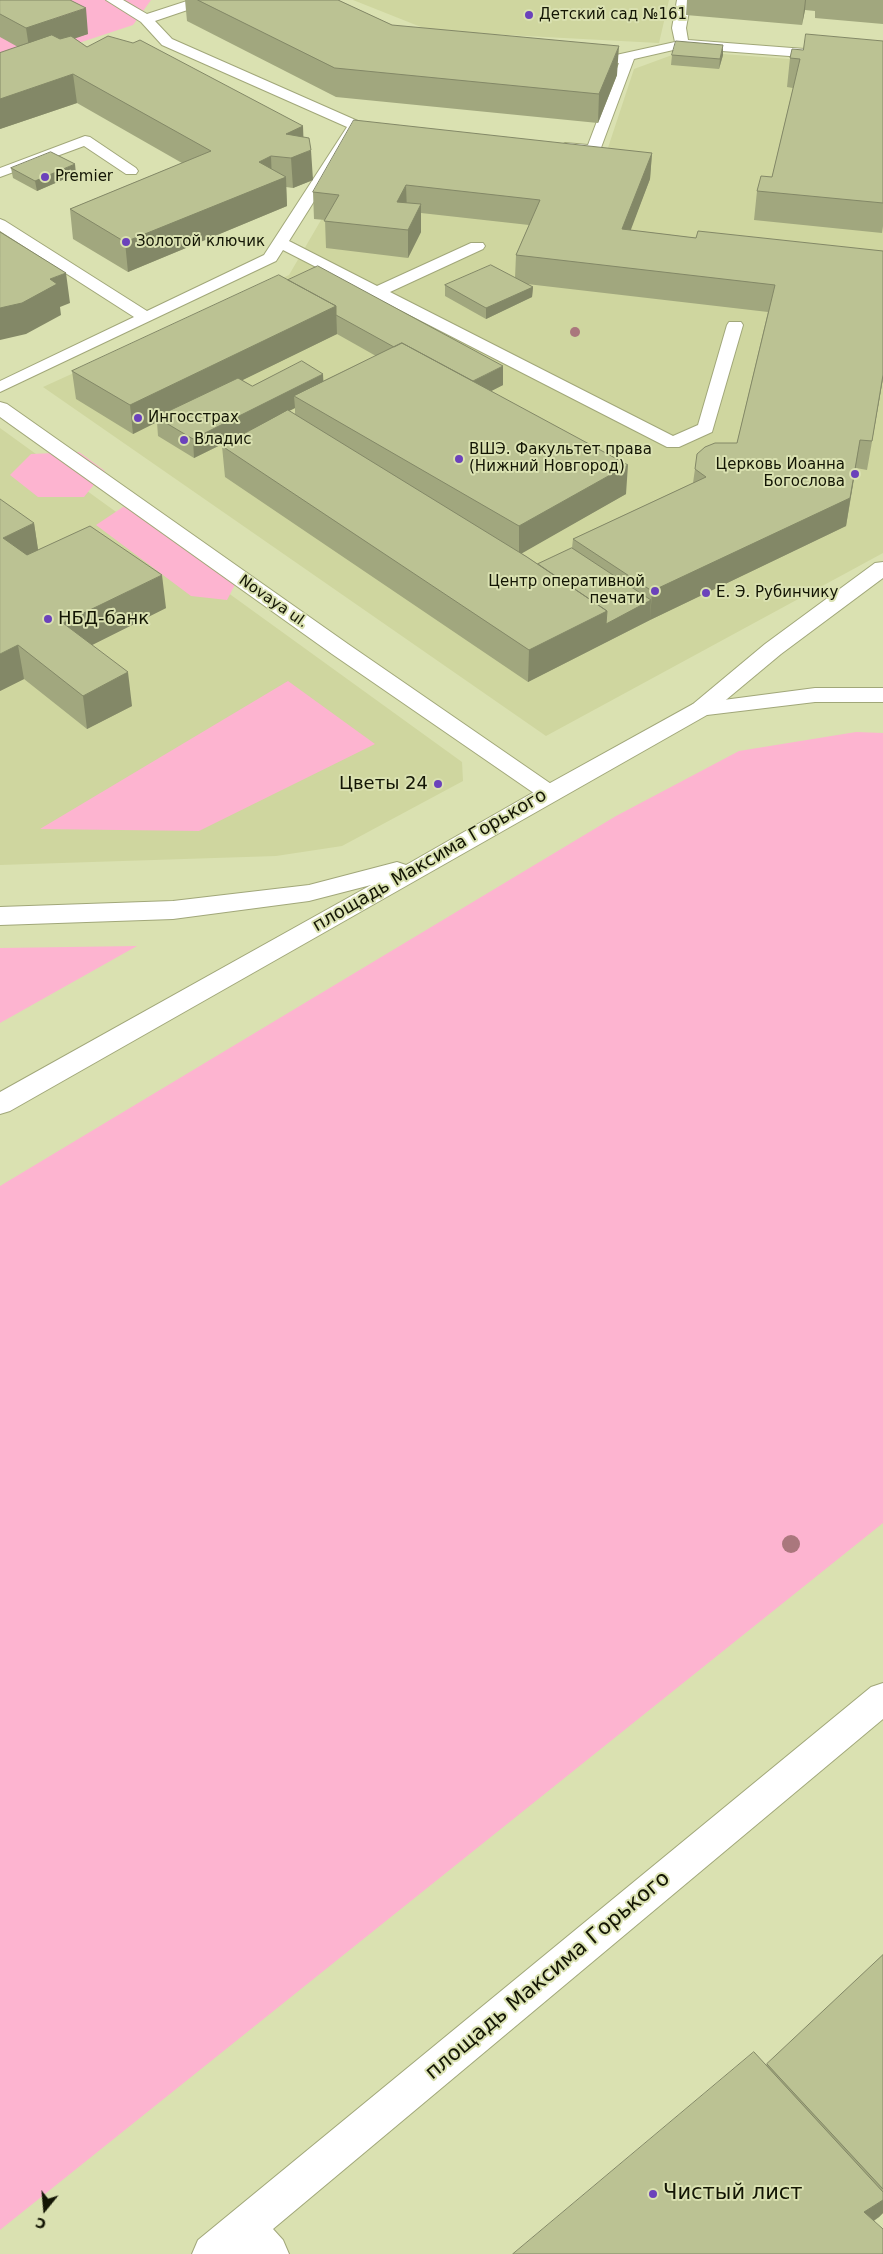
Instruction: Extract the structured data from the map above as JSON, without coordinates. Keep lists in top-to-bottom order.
{
  "streets": {
    "main road": ["Novaya ul.", "площадь Максима Горького"]
  },
  "crossings": [
    ["Novaya ul.", "площадь Максима Горького"]
  ],
  "places": [
    "Детский сад №161",
    "Premier",
    "Золотой ключик",
    "Ингосстрах",
    "Владис",
    "ВШЭ. Факультет права (Нижний Новгород)",
    "Церковь Иоанна Богослова",
    "Центр оперативной печати",
    "Е. Э. Рубинчику",
    "НБД-банк",
    "Цветы 24",
    "Чистый лист"
  ],
  "north": "bottom"
}
